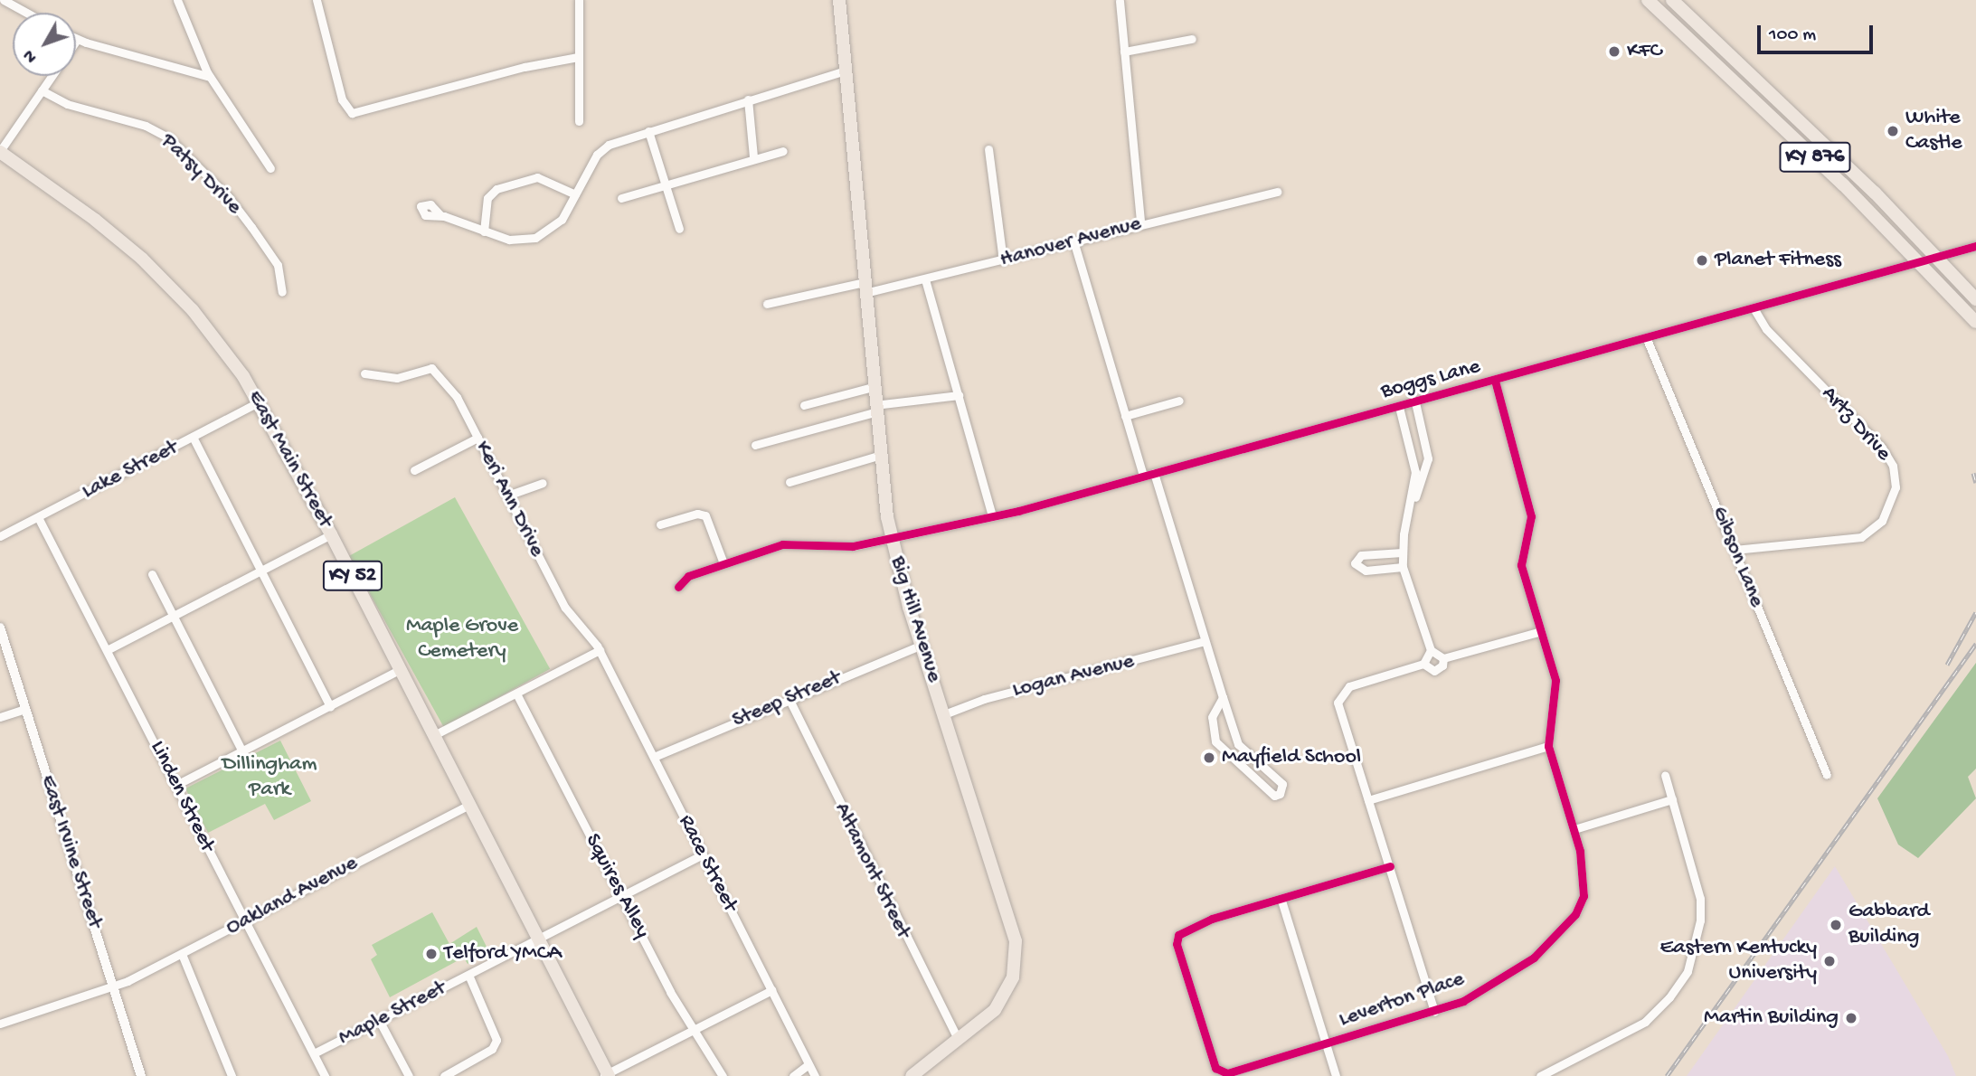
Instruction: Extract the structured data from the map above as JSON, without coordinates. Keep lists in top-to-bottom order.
{
  "streets": {
    "main road": [
      "KY 876",
      "East Main Street",
      "KY 52",
      "Big Hill Avenue"
    ],
    "street": [
      "Patsy Drive",
      "Hanover Avenue",
      "Boggs Lane",
      "Artz Drive",
      "Lake Street",
      "Keri Ann Drive",
      "Gibson Lane",
      "Logan Avenue",
      "Steep Street",
      "Linden Street",
      "East Irvine Street",
      "Race Street",
      "Altamont Street",
      "Squires Alley",
      "Oakland Avenue",
      "Leverton Place",
      "Maple Street"
    ]
  },
  "crossings": [
    ["KY 876", "Boggs Lane"],
    ["Hanover Avenue", "Big Hill Avenue"],
    ["Boggs Lane", "Artz Drive"],
    ["Boggs Lane", "Gibson Lane"],
    ["Boggs Lane", "Big Hill Avenue"],
    ["Boggs Lane", "Leverton Place"],
    ["Artz Drive", "Gibson Lane"],
    ["East Main Street", "Lake Street"],
    ["East Main Street", "Oakland Avenue"],
    ["East Main Street", "Maple Street"],
    ["Lake Street", "Linden Street"],
    ["Keri Ann Drive", "Race Street"],
    ["Big Hill Avenue", "Logan Avenue"],
    ["Big Hill Avenue", "Steep Street"],
    ["Big Hill Avenue", "Altamont Street"],
    ["Steep Street", "Race Street"],
    ["Steep Street", "Altamont Street"],
    ["Linden Street", "Oakland Avenue"],
    ["Linden Street", "Maple Street"],
    ["East Irvine Street", "Oakland Avenue"],
    ["Race Street", "Maple Street"],
    ["Squires Alley", "Maple Street"]
  ],
  "parks": ["Maple Grove Cemetery", "Dillingham Park"],
  "places": [
    "KFC",
    "White Castle",
    "Planet Fitness",
    "Mayfield School",
    "Gabbard Building",
    "Telford YMCA",
    "Eastern Kentucky University",
    "Martin Building"
  ],
  "scale_bar": "100 m",
  "north": "bottom left"
}
